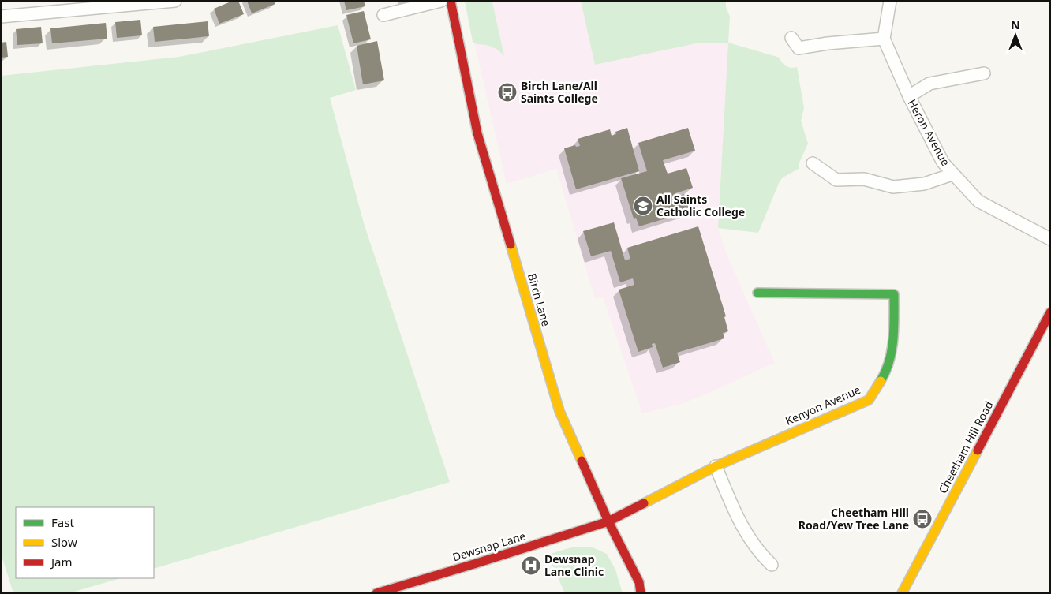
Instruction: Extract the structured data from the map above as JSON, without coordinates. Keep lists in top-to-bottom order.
{
  "streets": {
    "main road": [
      "Birch Lane",
      "Kenyon Avenue",
      "Cheetham Hill Road",
      "Dewsnap Lane"
    ],
    "street": ["Heron Avenue"]
  },
  "crossings": [
    ["Birch Lane", "Kenyon Avenue"],
    ["Birch Lane", "Dewsnap Lane"],
    ["Kenyon Avenue", "Dewsnap Lane"]
  ],
  "places": {
    "bus stop": ["Birch Lane/All Saints College", "Cheetham Hill Road/Yew Tree Lane"],
    "school or university": ["All Saints Catholic College"],
    "hospital": ["Dewsnap Lane Clinic"]
  },
  "legend": ["Fast", "Slow", "Jam"],
  "north": "top"
}
